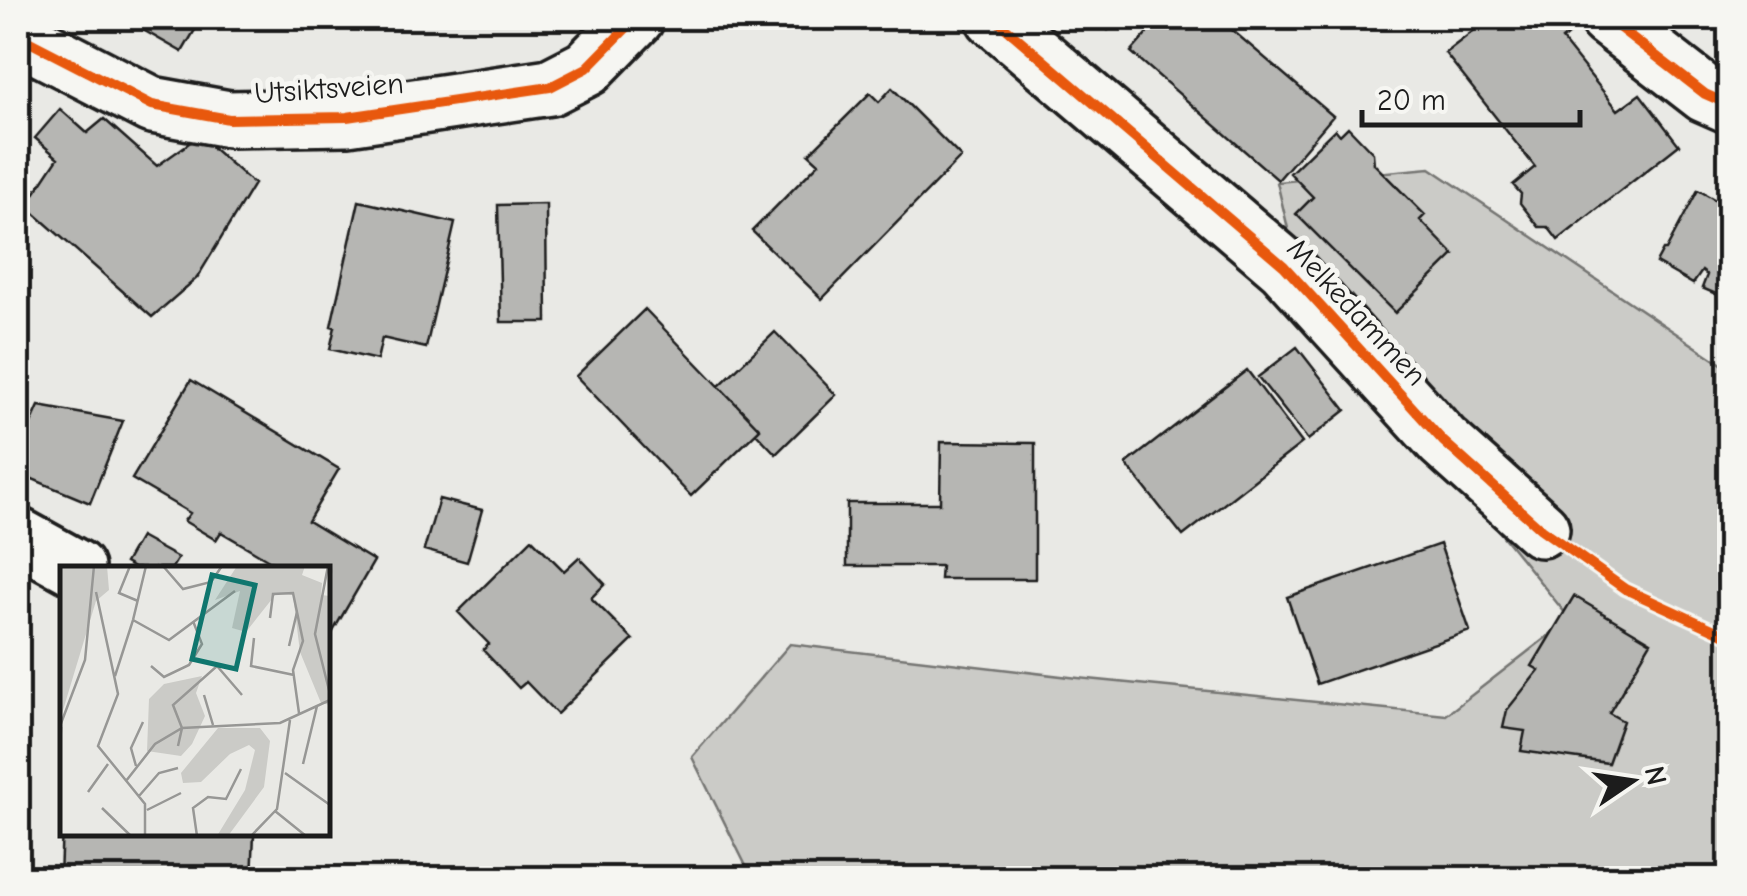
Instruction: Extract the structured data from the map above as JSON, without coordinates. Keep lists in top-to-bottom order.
{
  "streets": {
    "street": ["Utsiktsveien", "Melkedammen"]
  },
  "scale_bar": "20 m",
  "north": "right"
}
